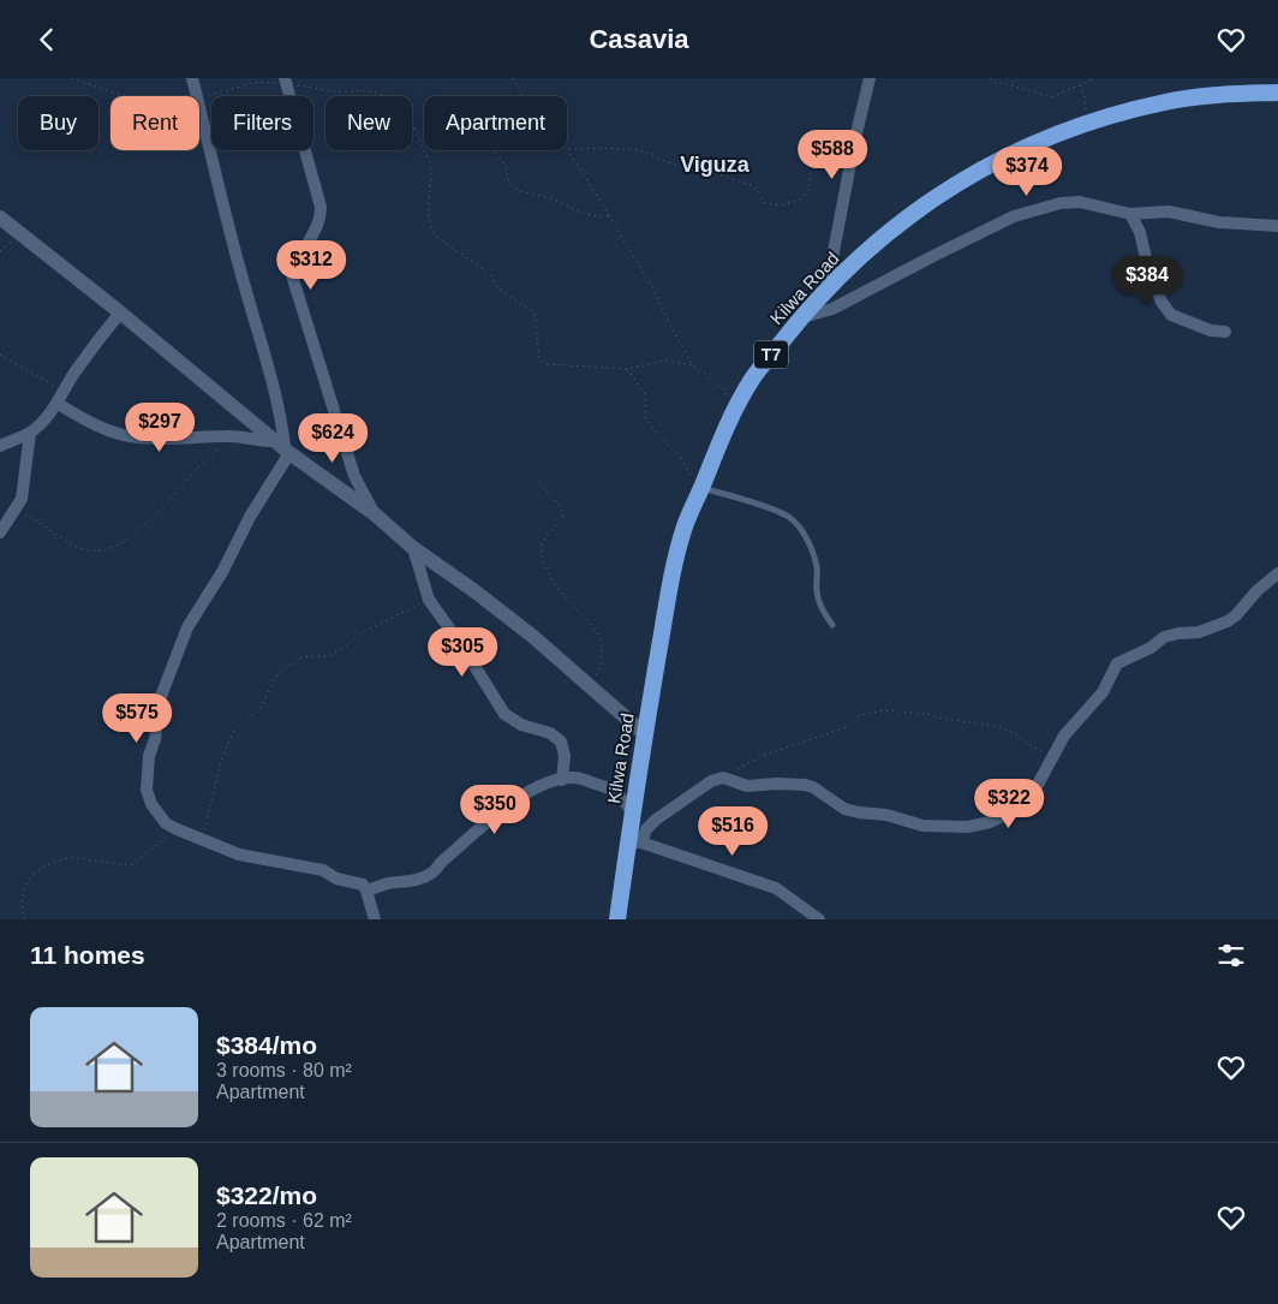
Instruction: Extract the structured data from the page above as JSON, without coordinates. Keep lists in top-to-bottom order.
{
  "streets": {
    "highway": ["Kilwa Road", "T7"]
  },
  "districts": ["Viguza"],
  "page": {
    "header": "Casavia",
    "chip": [
      "Buy",
      "Rent",
      "Filters",
      "New",
      "Apartment"
    ],
    "price": [
      "$588",
      "$374",
      "$312",
      "$384",
      "$297",
      "$624",
      "$305",
      "$575",
      "$322",
      "$350",
      "$516"
    ],
    "heading": "11 homes",
    "list": [
      {
        "name": "$384/mo",
        "note": "3 rooms · 80 m² · Apartment"
      },
      {
        "name": "$322/mo",
        "note": "2 rooms · 62 m² · Apartment"
      }
    ]
  }
}
